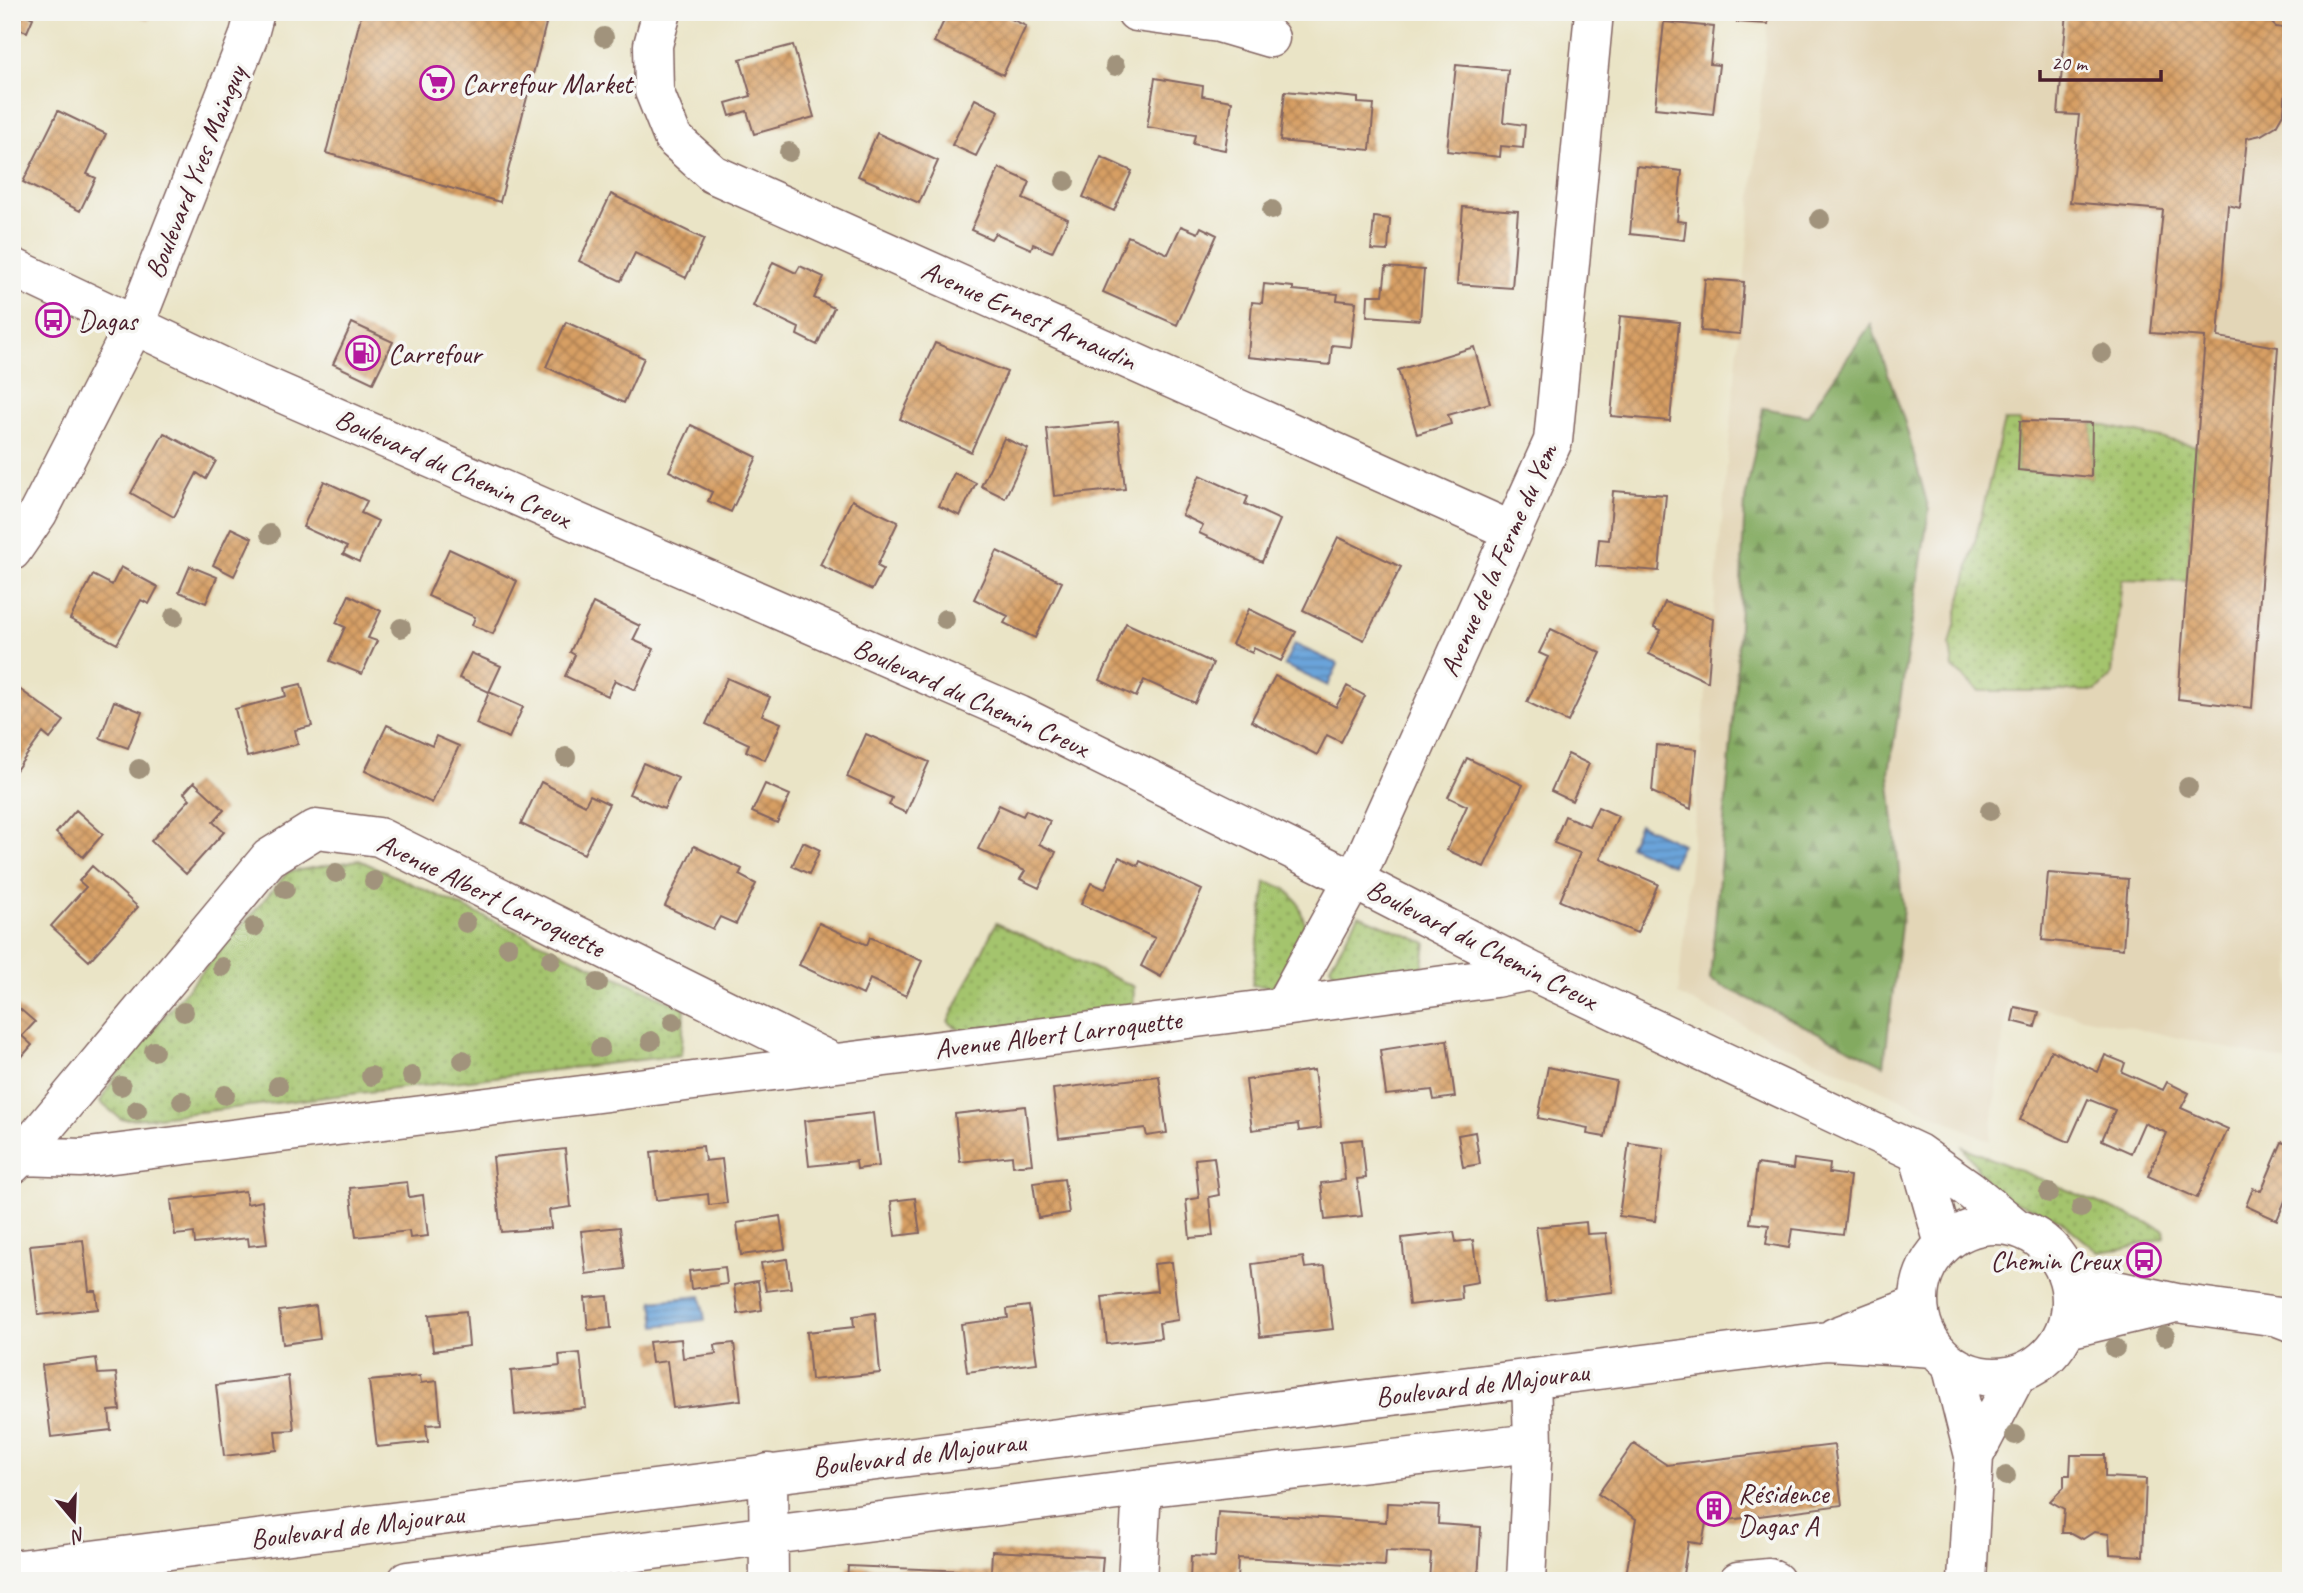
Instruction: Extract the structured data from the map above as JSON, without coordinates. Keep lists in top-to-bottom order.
{
  "streets": {
    "street": [
      "Boulevard Yves Mainguy",
      "Avenue Ernest Arnaudin",
      "Boulevard du Chemin Creux",
      "Avenue de la Ferme du Yem",
      "Avenue Albert Larroquette",
      "Boulevard de Majourau"
    ]
  },
  "crossings": [
    ["Boulevard Yves Mainguy", "Boulevard du Chemin Creux"],
    ["Avenue Ernest Arnaudin", "Avenue de la Ferme du Yem"],
    ["Boulevard du Chemin Creux", "Avenue de la Ferme du Yem"],
    ["Boulevard du Chemin Creux", "Avenue Albert Larroquette"],
    ["Boulevard du Chemin Creux", "Boulevard de Majourau"]
  ],
  "places": {
    "supermarket": ["Carrefour Market"],
    "bus stop": ["Dagas", "Chemin Creux"],
    "fuel station": ["Carrefour"],
    "building": ["Résidence Dagas A"]
  },
  "scale_bar": "20 m",
  "north": "bottom"
}
